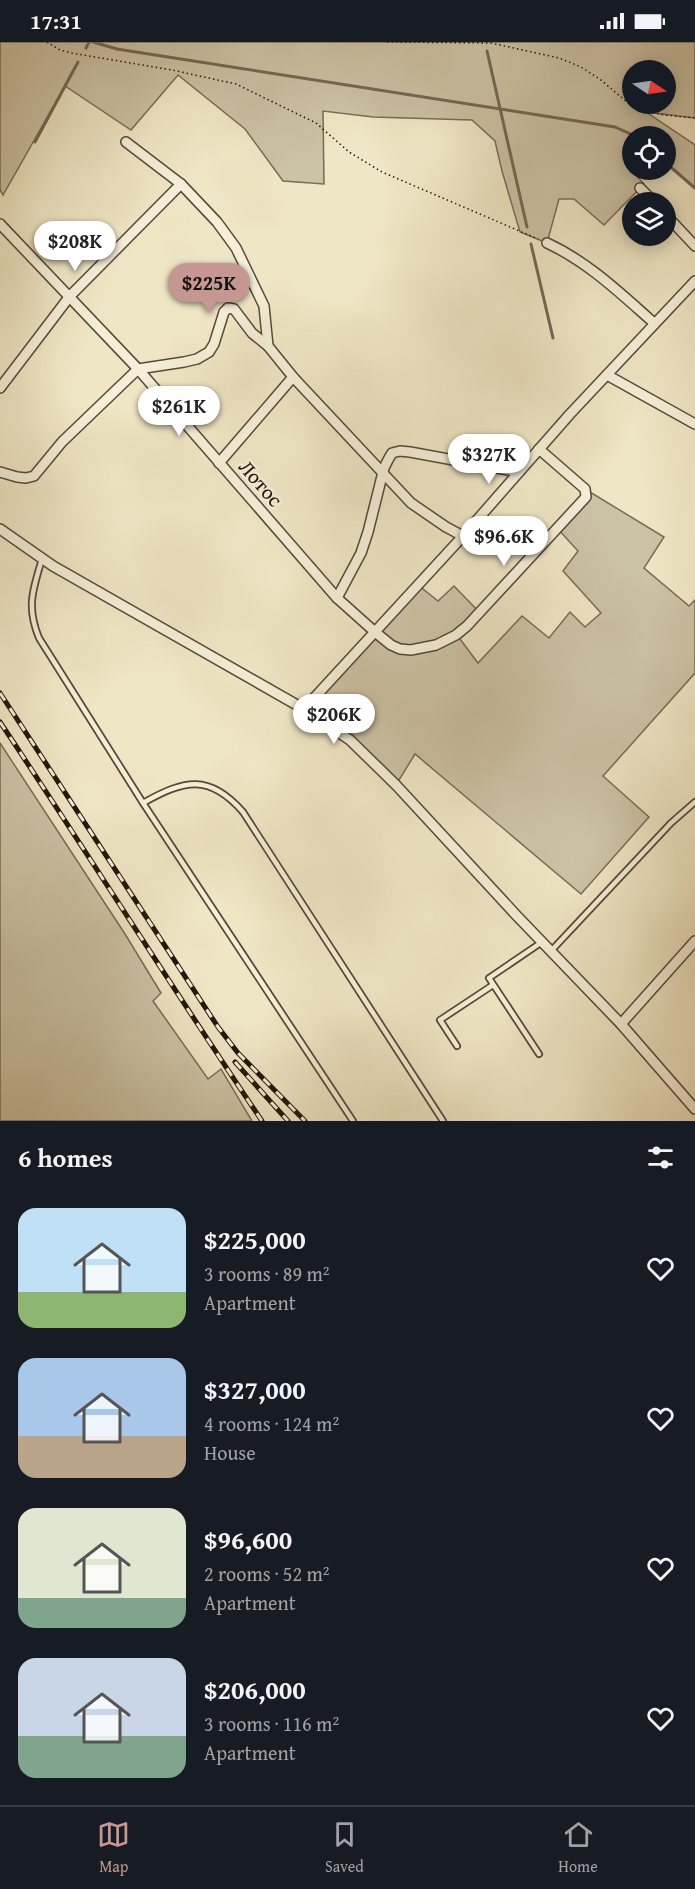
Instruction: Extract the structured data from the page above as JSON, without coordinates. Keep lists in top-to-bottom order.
{
  "streets": {
    "street": ["Лотос"]
  },
  "north": "right",
  "page": {
    "status": "17:31",
    "price": [
      "$208K",
      "$225K",
      "$261K",
      "$327K",
      "$96.6K",
      "$206K"
    ],
    "heading": "6 homes",
    "list": [
      {
        "name": "$225,000",
        "note": "3 rooms · 89 m² · Apartment"
      },
      {
        "name": "$327,000",
        "note": "4 rooms · 124 m² · House"
      },
      {
        "name": "$96,600",
        "note": "2 rooms · 52 m² · Apartment"
      },
      {
        "name": "$206,000",
        "note": "3 rooms · 116 m² · Apartment"
      }
    ],
    "tabs": ["Map", "Saved", "Home"]
  }
}
